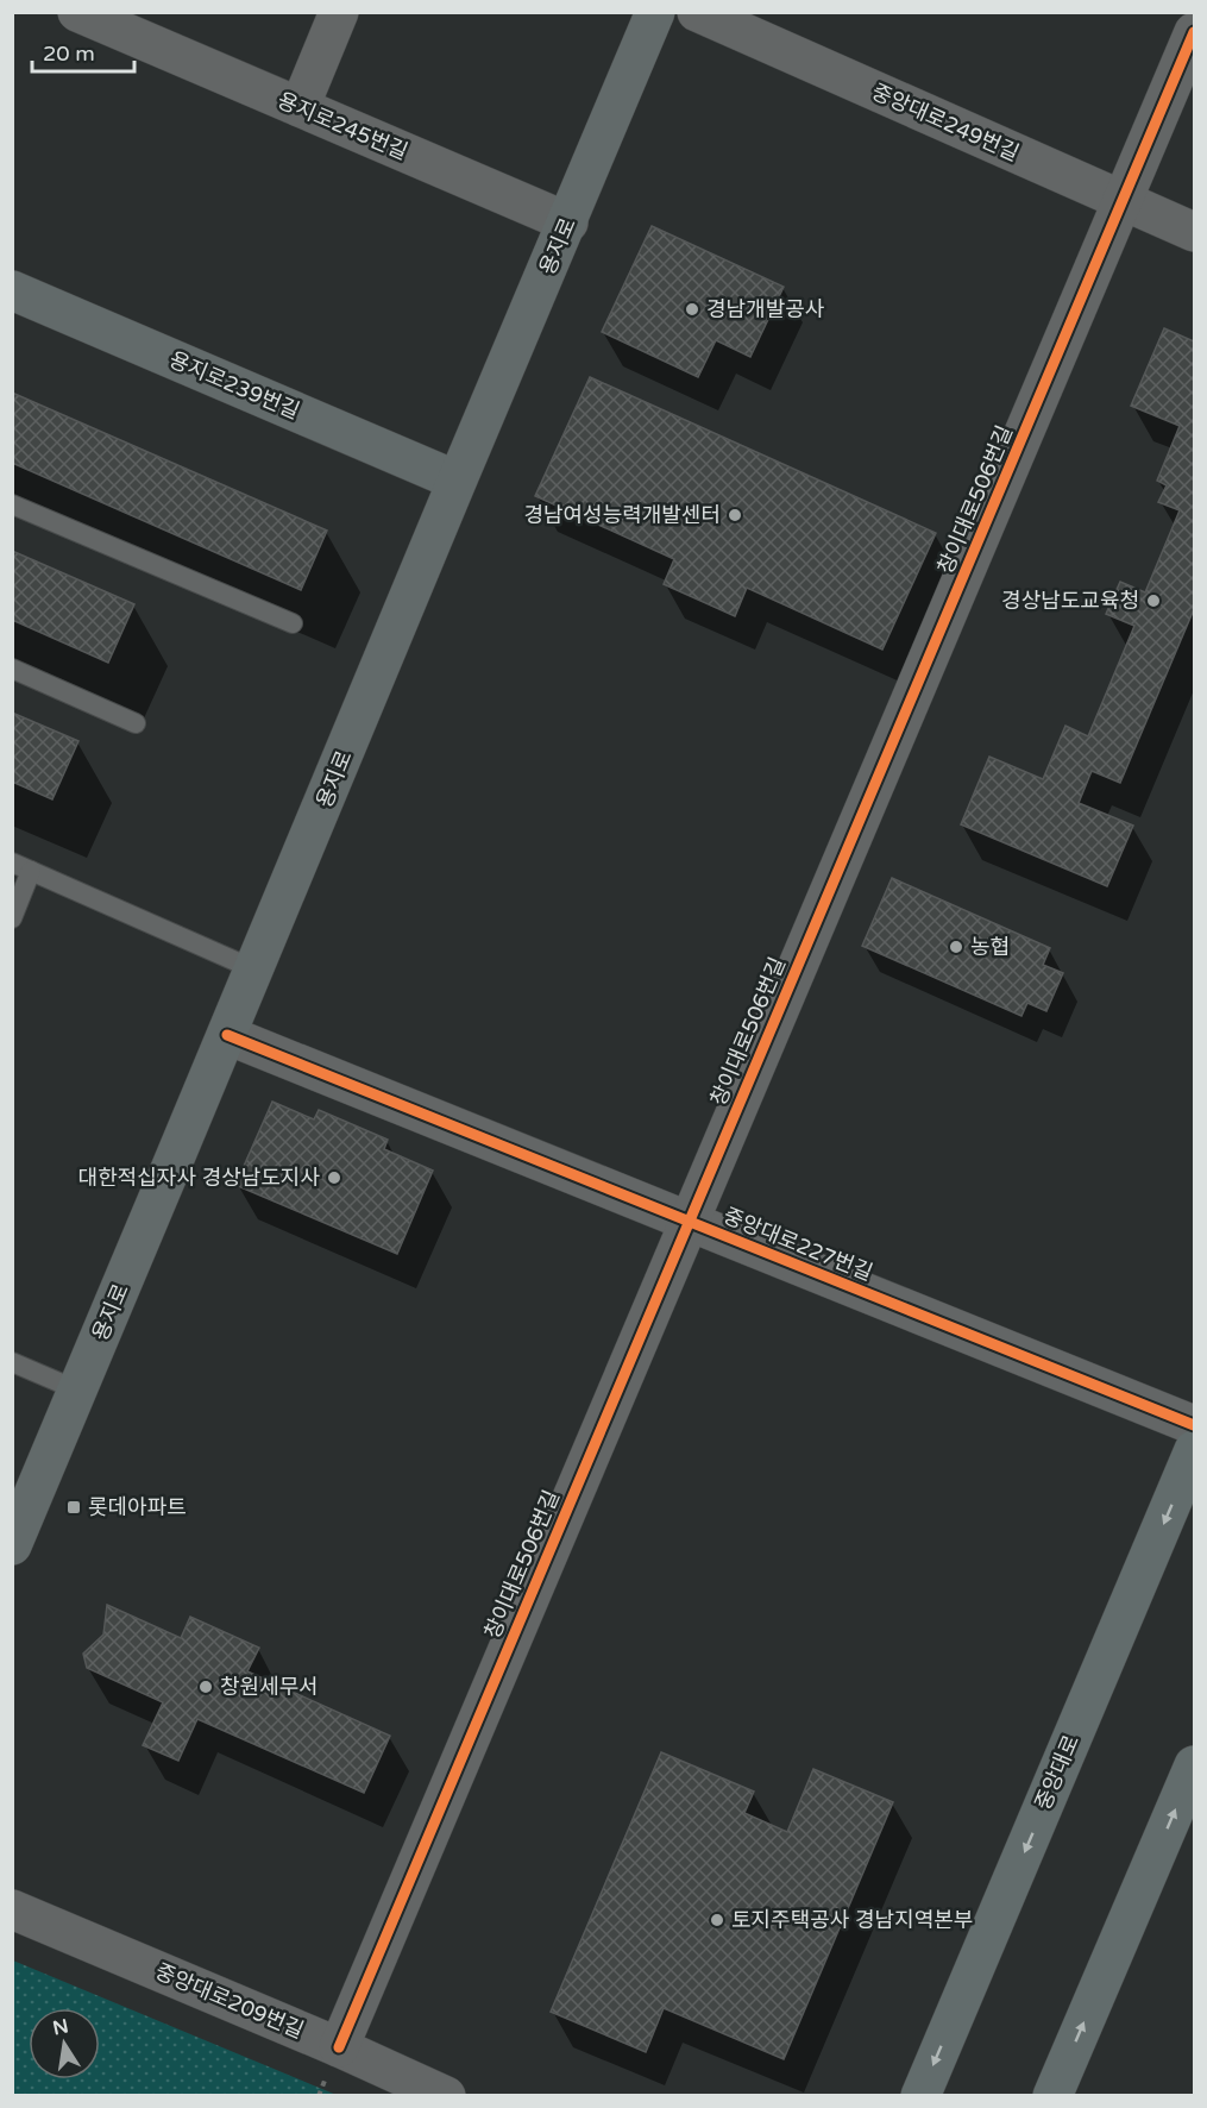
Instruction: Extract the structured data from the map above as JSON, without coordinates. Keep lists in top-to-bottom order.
{
  "streets": {
    "main road": ["용지로", "용지로239번길", "중앙대로"],
    "street": [
      "중앙대로249번길",
      "용지로245번길",
      "창이대로506번길",
      "중앙대로227번길",
      "중앙대로209번길"
    ]
  },
  "crossings": [
    ["중앙대로249번길", "창이대로506번길"],
    ["용지로245번길", "용지로"],
    ["용지로", "용지로239번길"],
    ["용지로", "중앙대로227번길"],
    ["창이대로506번길", "중앙대로227번길"],
    ["창이대로506번길", "중앙대로209번길"]
  ],
  "places": {
    "other": [
      "경남개발공사",
      "경남여성능력개발센터",
      "경상남도교육청",
      "농협",
      "대한적십자사 경상남도지사",
      "창원세무서",
      "토지주택공사 경남지역본부"
    ],
    "transit": ["롯데아파트"]
  },
  "scale_bar": "20 m",
  "north": "top"
}
